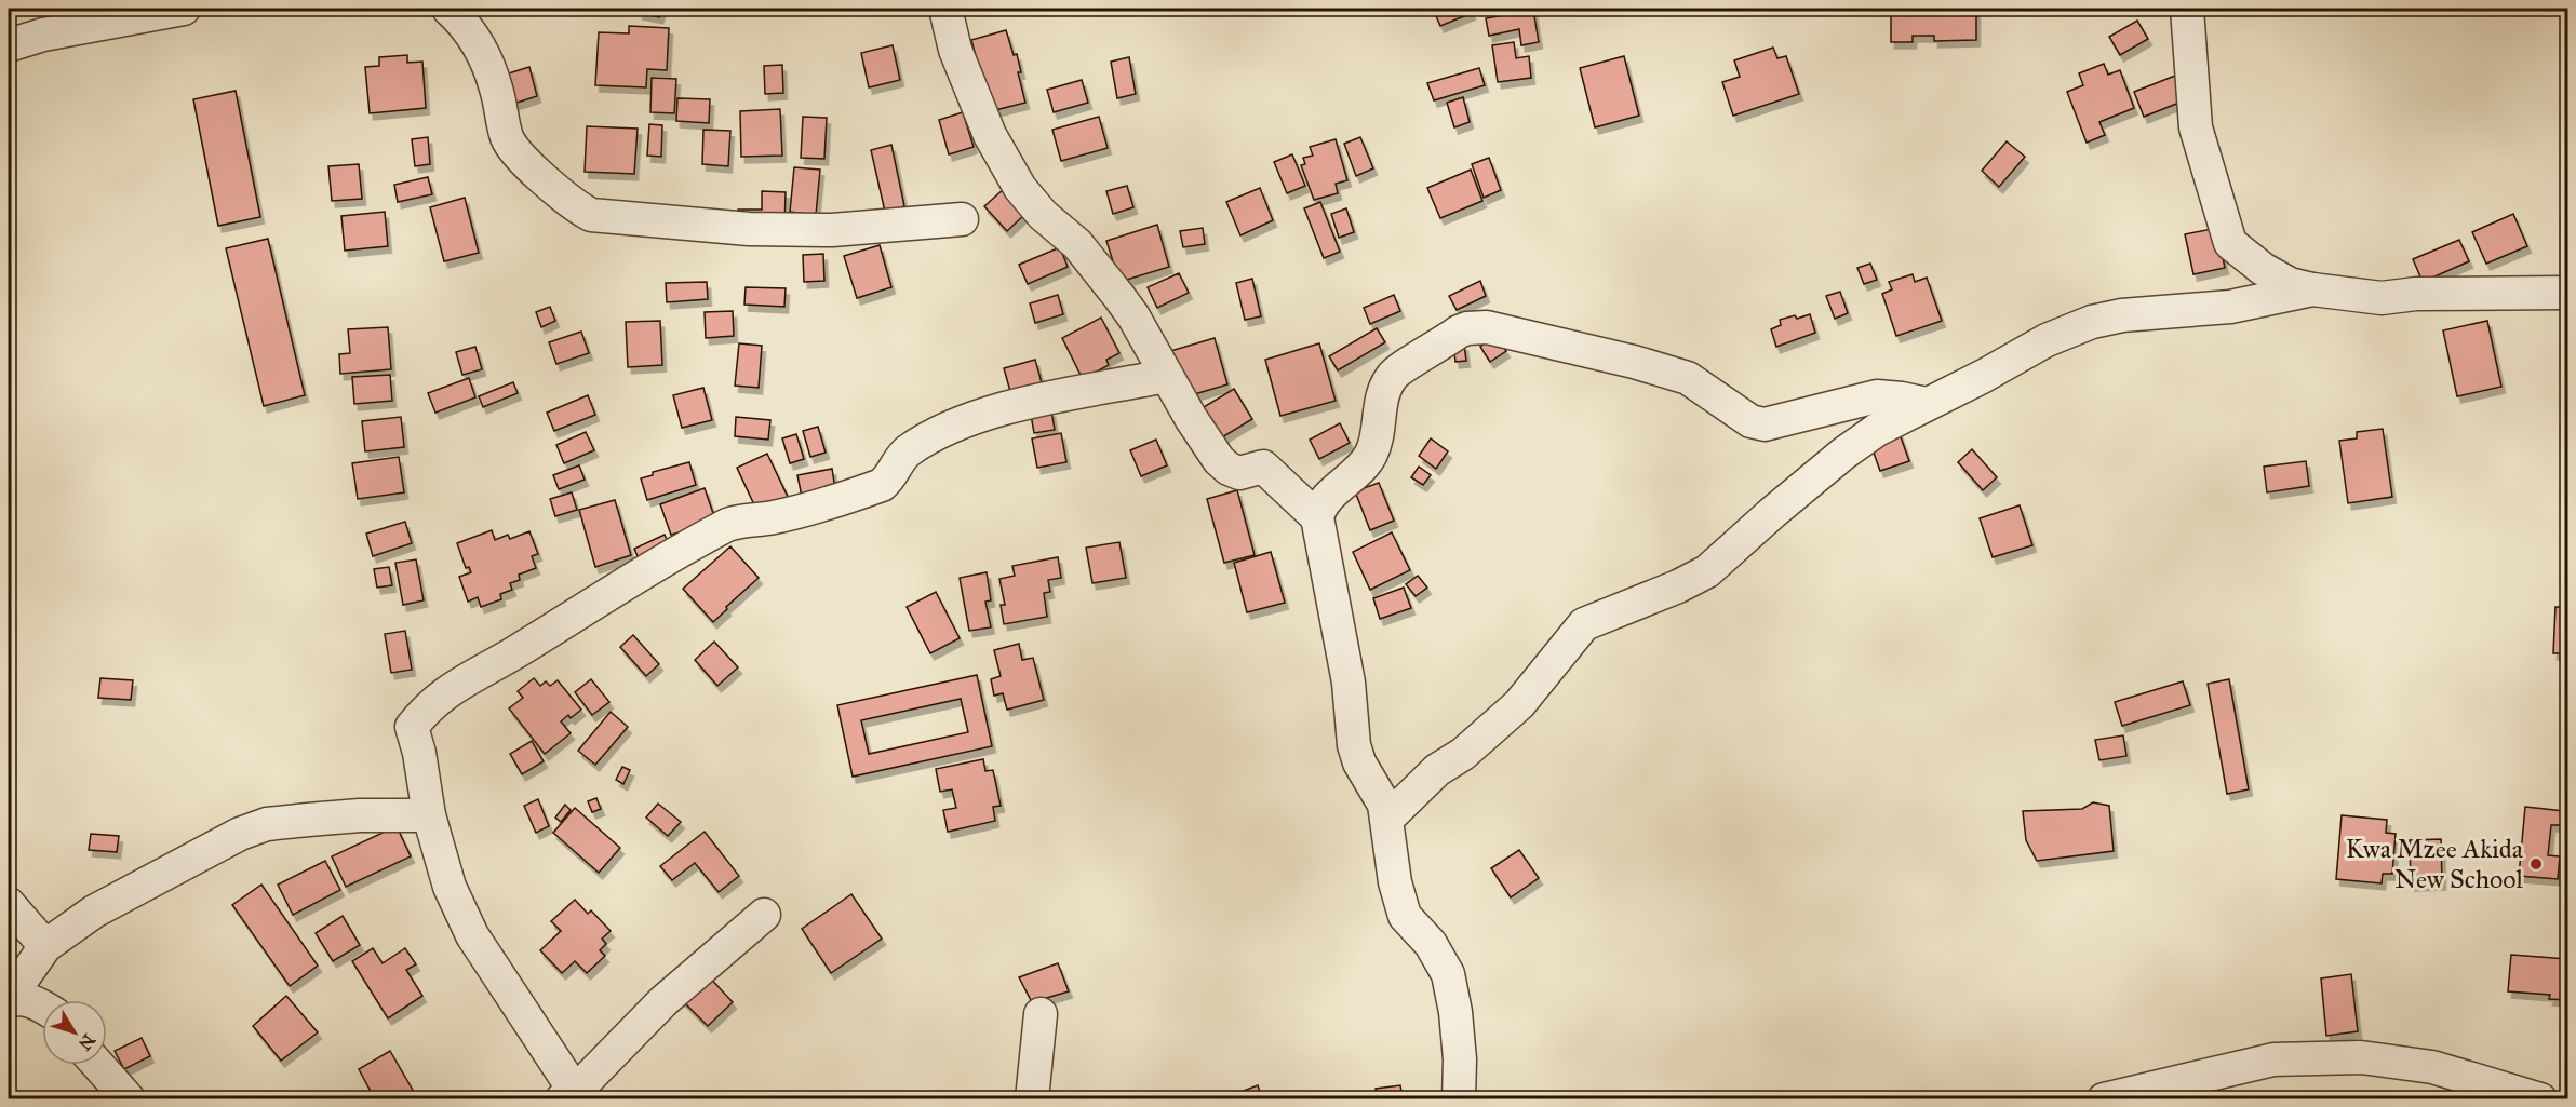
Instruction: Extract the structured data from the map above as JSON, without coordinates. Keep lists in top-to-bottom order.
{
  "places": ["Kwa Mzee Akida New School"],
  "north": "bottom right"
}
